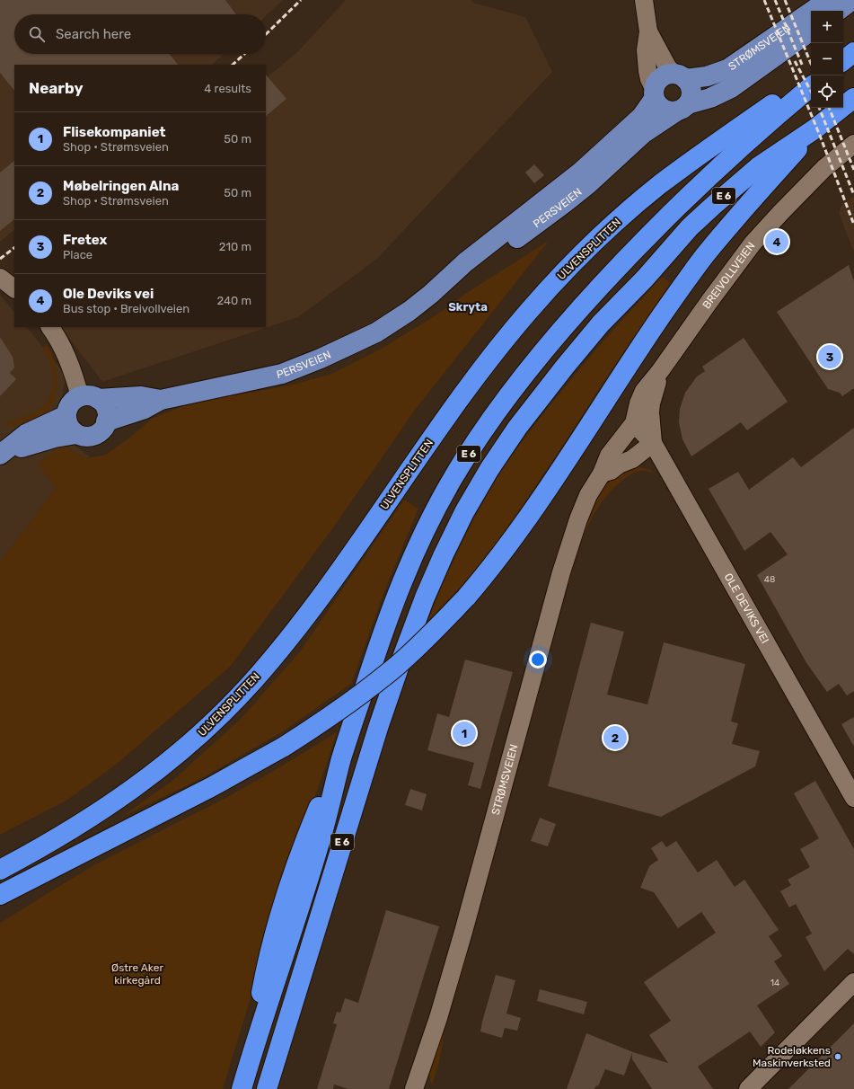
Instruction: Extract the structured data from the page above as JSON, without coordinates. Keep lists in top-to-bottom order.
{
  "streets": {
    "highway": ["E 6", "ULVENSPLITTEN"],
    "main road": ["STRØMSVEIEN", "PERSVEIEN"],
    "street": ["BREIVOLLVEIEN", "OLE DEVIKS VEI"]
  },
  "crossings": [
    ["STRØMSVEIEN", "PERSVEIEN"],
    ["STRØMSVEIEN", "BREIVOLLVEIEN"],
    ["STRØMSVEIEN", "OLE DEVIKS VEI"],
    ["BREIVOLLVEIEN", "OLE DEVIKS VEI"]
  ],
  "districts": ["Skryta"],
  "parks": ["Østre Aker kirkegård"],
  "places": ["Rodeløkkens Maskinverksted"],
  "house_numbers": ["48", "14"],
  "page": {
    "map_buttons": ["+", "−"],
    "search": "Search here",
    "heading": ["Nearby", "4 results"],
    "list": [
      {
        "mark": "1",
        "name": "Flisekompaniet",
        "note": "Shop · Strømsveien",
        "value": "50 m"
      },
      {
        "mark": "2",
        "name": "Møbelringen Alna",
        "note": "Shop · Strømsveien",
        "value": "50 m"
      },
      {
        "mark": "3",
        "name": "Fretex",
        "note": "Place",
        "value": "210 m"
      },
      {
        "mark": "4",
        "name": "Ole Deviks vei",
        "note": "Bus stop · Breivollveien",
        "value": "240 m"
      }
    ],
    "pins": [
      "4",
      "3",
      "1",
      "2"
    ]
  }
}
